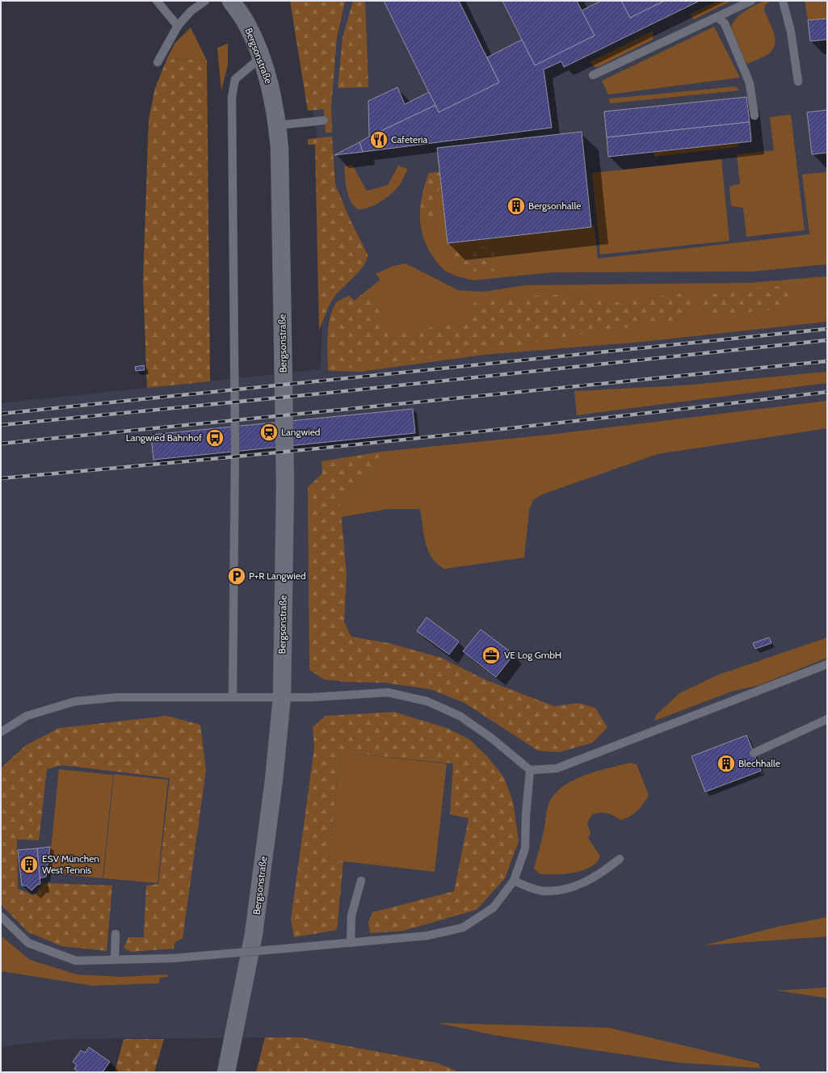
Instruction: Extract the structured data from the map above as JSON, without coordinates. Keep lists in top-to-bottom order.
{
  "streets": {
    "street": ["Bergsonstraße"]
  },
  "places": {
    "restaurant": ["Cafeteria"],
    "building": ["Bergsonhalle", "Blechhalle", "ESV München West Tennis"],
    "station": ["Langwied"],
    "bus stop": ["Langwied Bahnhof"],
    "parking": ["P+R Langwied"],
    "office": ["VE Log GmbH"]
  }
}
